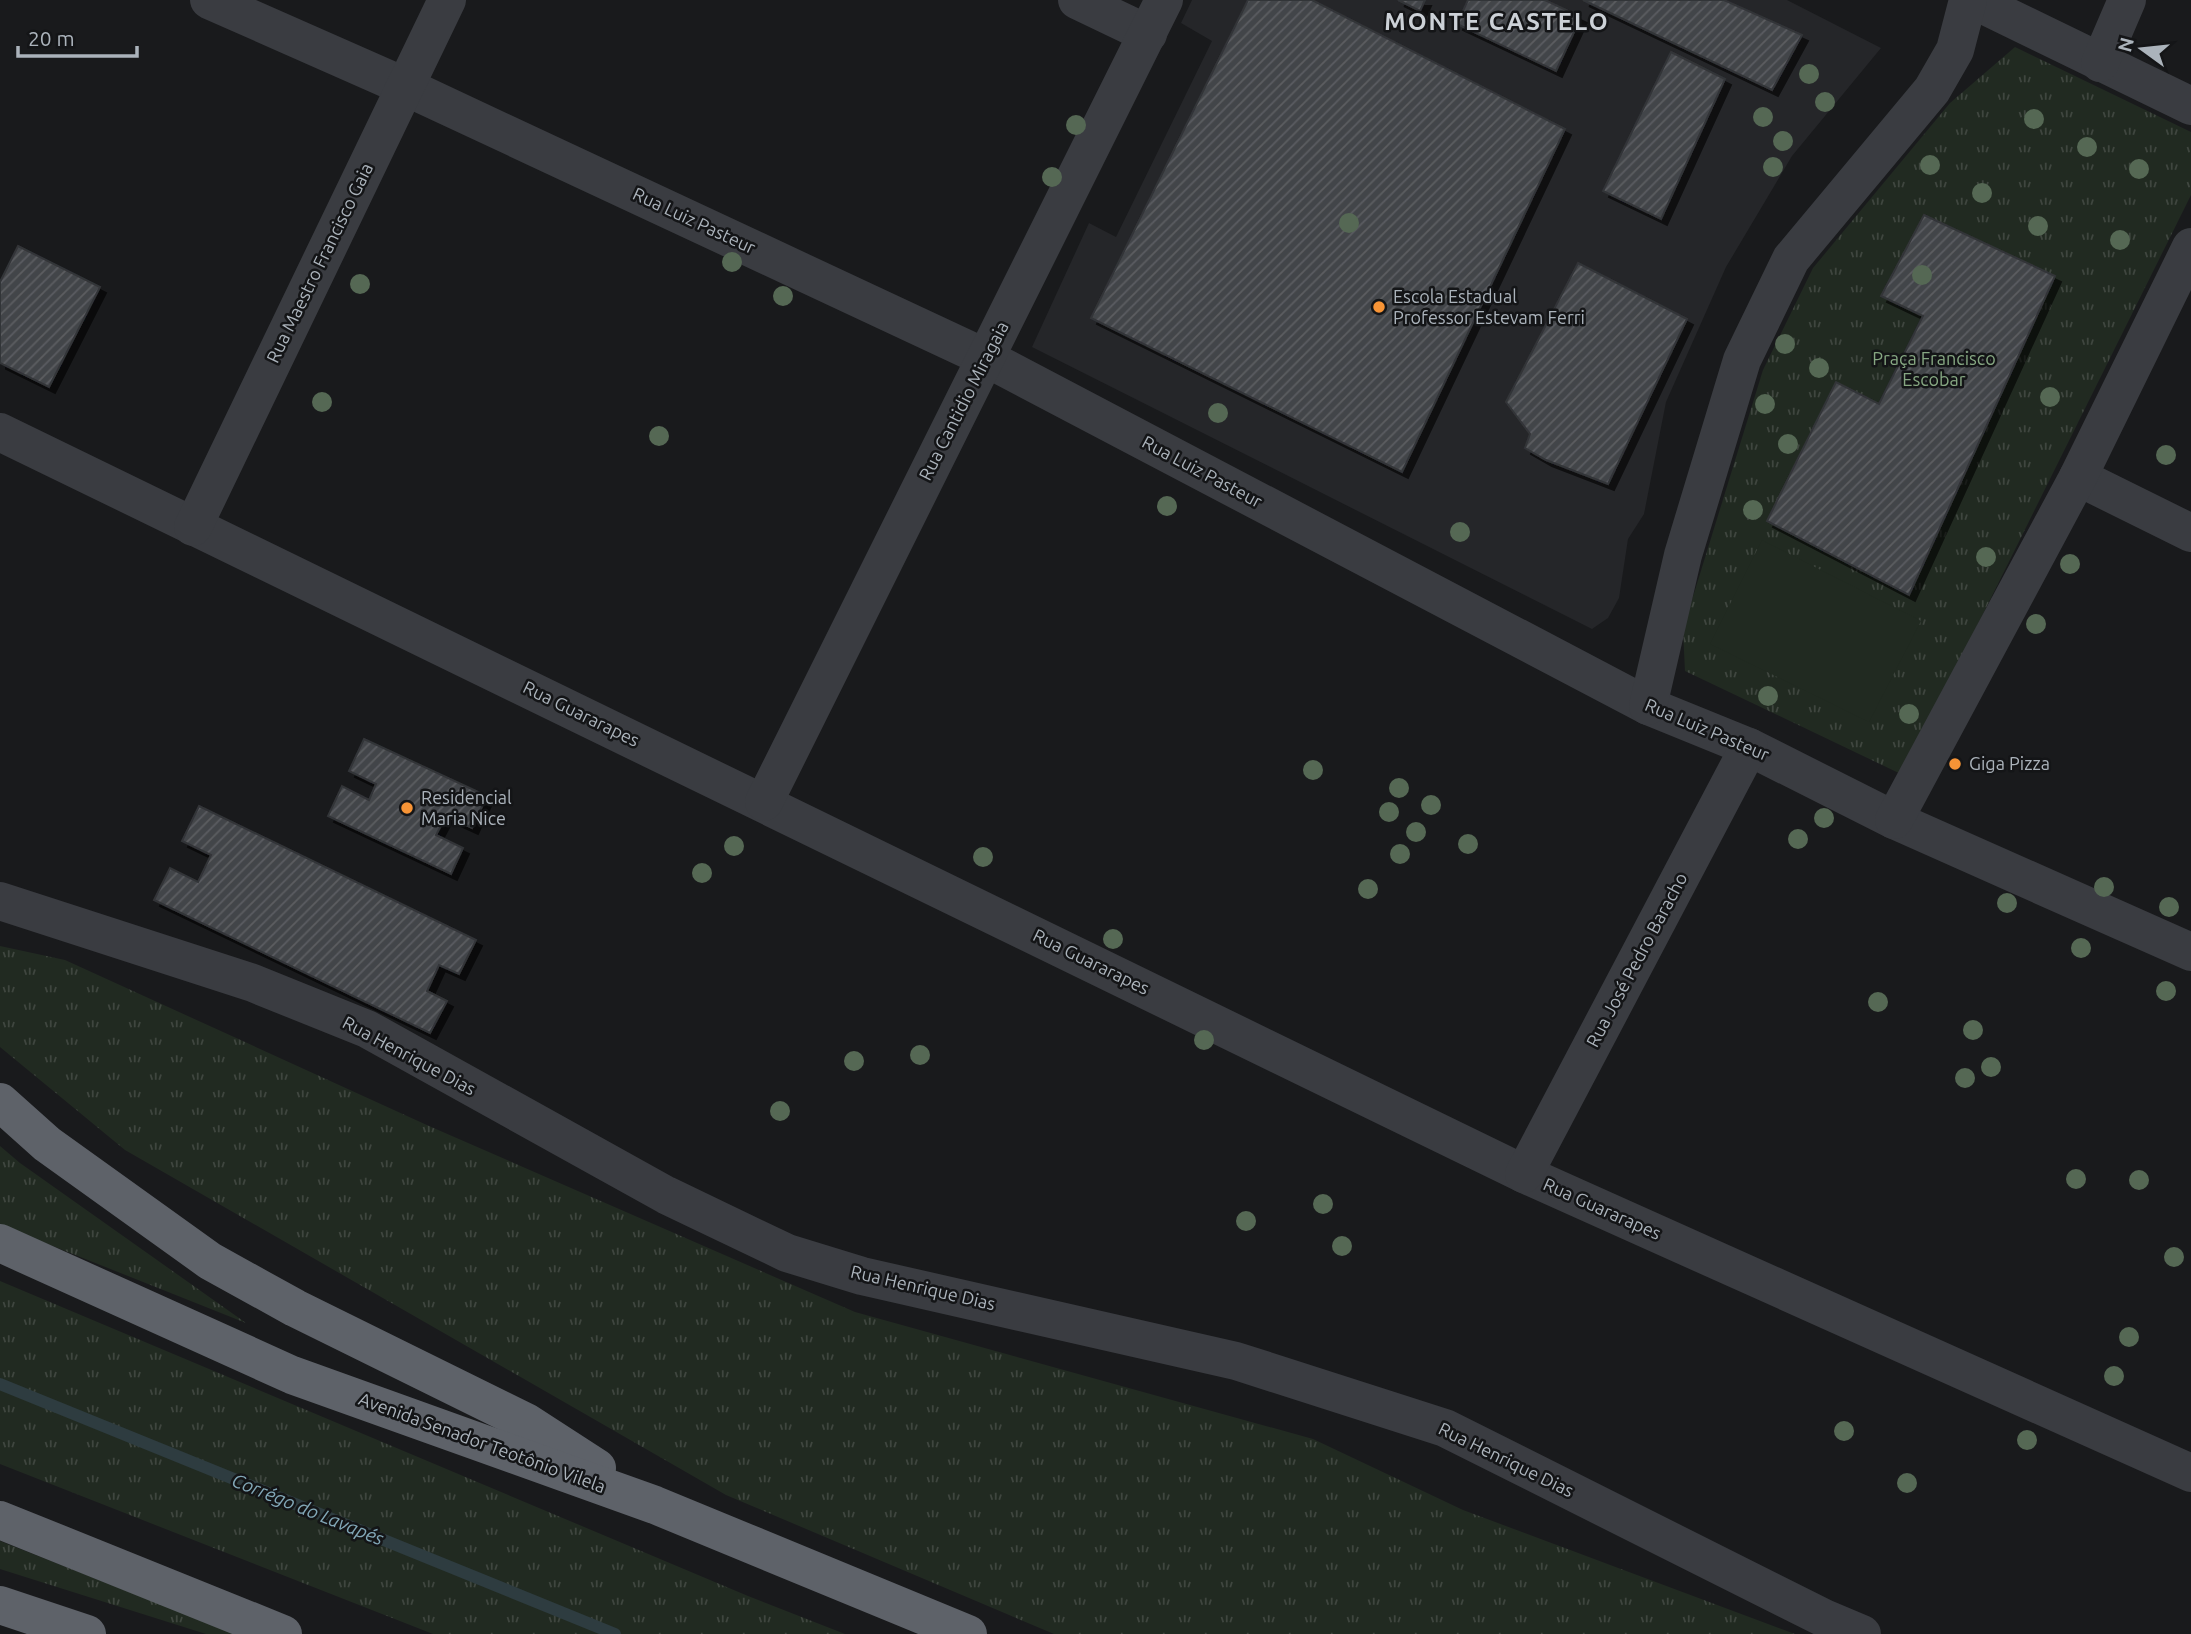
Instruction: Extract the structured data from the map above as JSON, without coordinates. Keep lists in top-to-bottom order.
{
  "streets": {
    "highway": ["Avenida Senador Teotônio Vilela"],
    "street": [
      "Rua Luiz Pasteur",
      "Rua Maestro Francisco Gaia",
      "Rua Cantidio Miragaia",
      "Rua Guararapes",
      "Rua José Pedro Baracho",
      "Rua Henrique Dias"
    ]
  },
  "crossings": [
    ["Rua Luiz Pasteur", "Rua Maestro Francisco Gaia"],
    ["Rua Luiz Pasteur", "Rua Cantidio Miragaia"],
    ["Rua Luiz Pasteur", "Rua José Pedro Baracho"],
    ["Rua Maestro Francisco Gaia", "Rua Guararapes"],
    ["Rua Cantidio Miragaia", "Rua Guararapes"],
    ["Rua Guararapes", "Rua José Pedro Baracho"]
  ],
  "districts": ["MONTE CASTELO"],
  "water": ["Corrégo do Lavapés"],
  "parks": ["Praça Francisco Escobar"],
  "places": ["Escola Estadual Professor Estevam Ferri", "Giga Pizza", "Residencial Maria Nice"],
  "scale_bar": "20 m",
  "north": "left"
}
